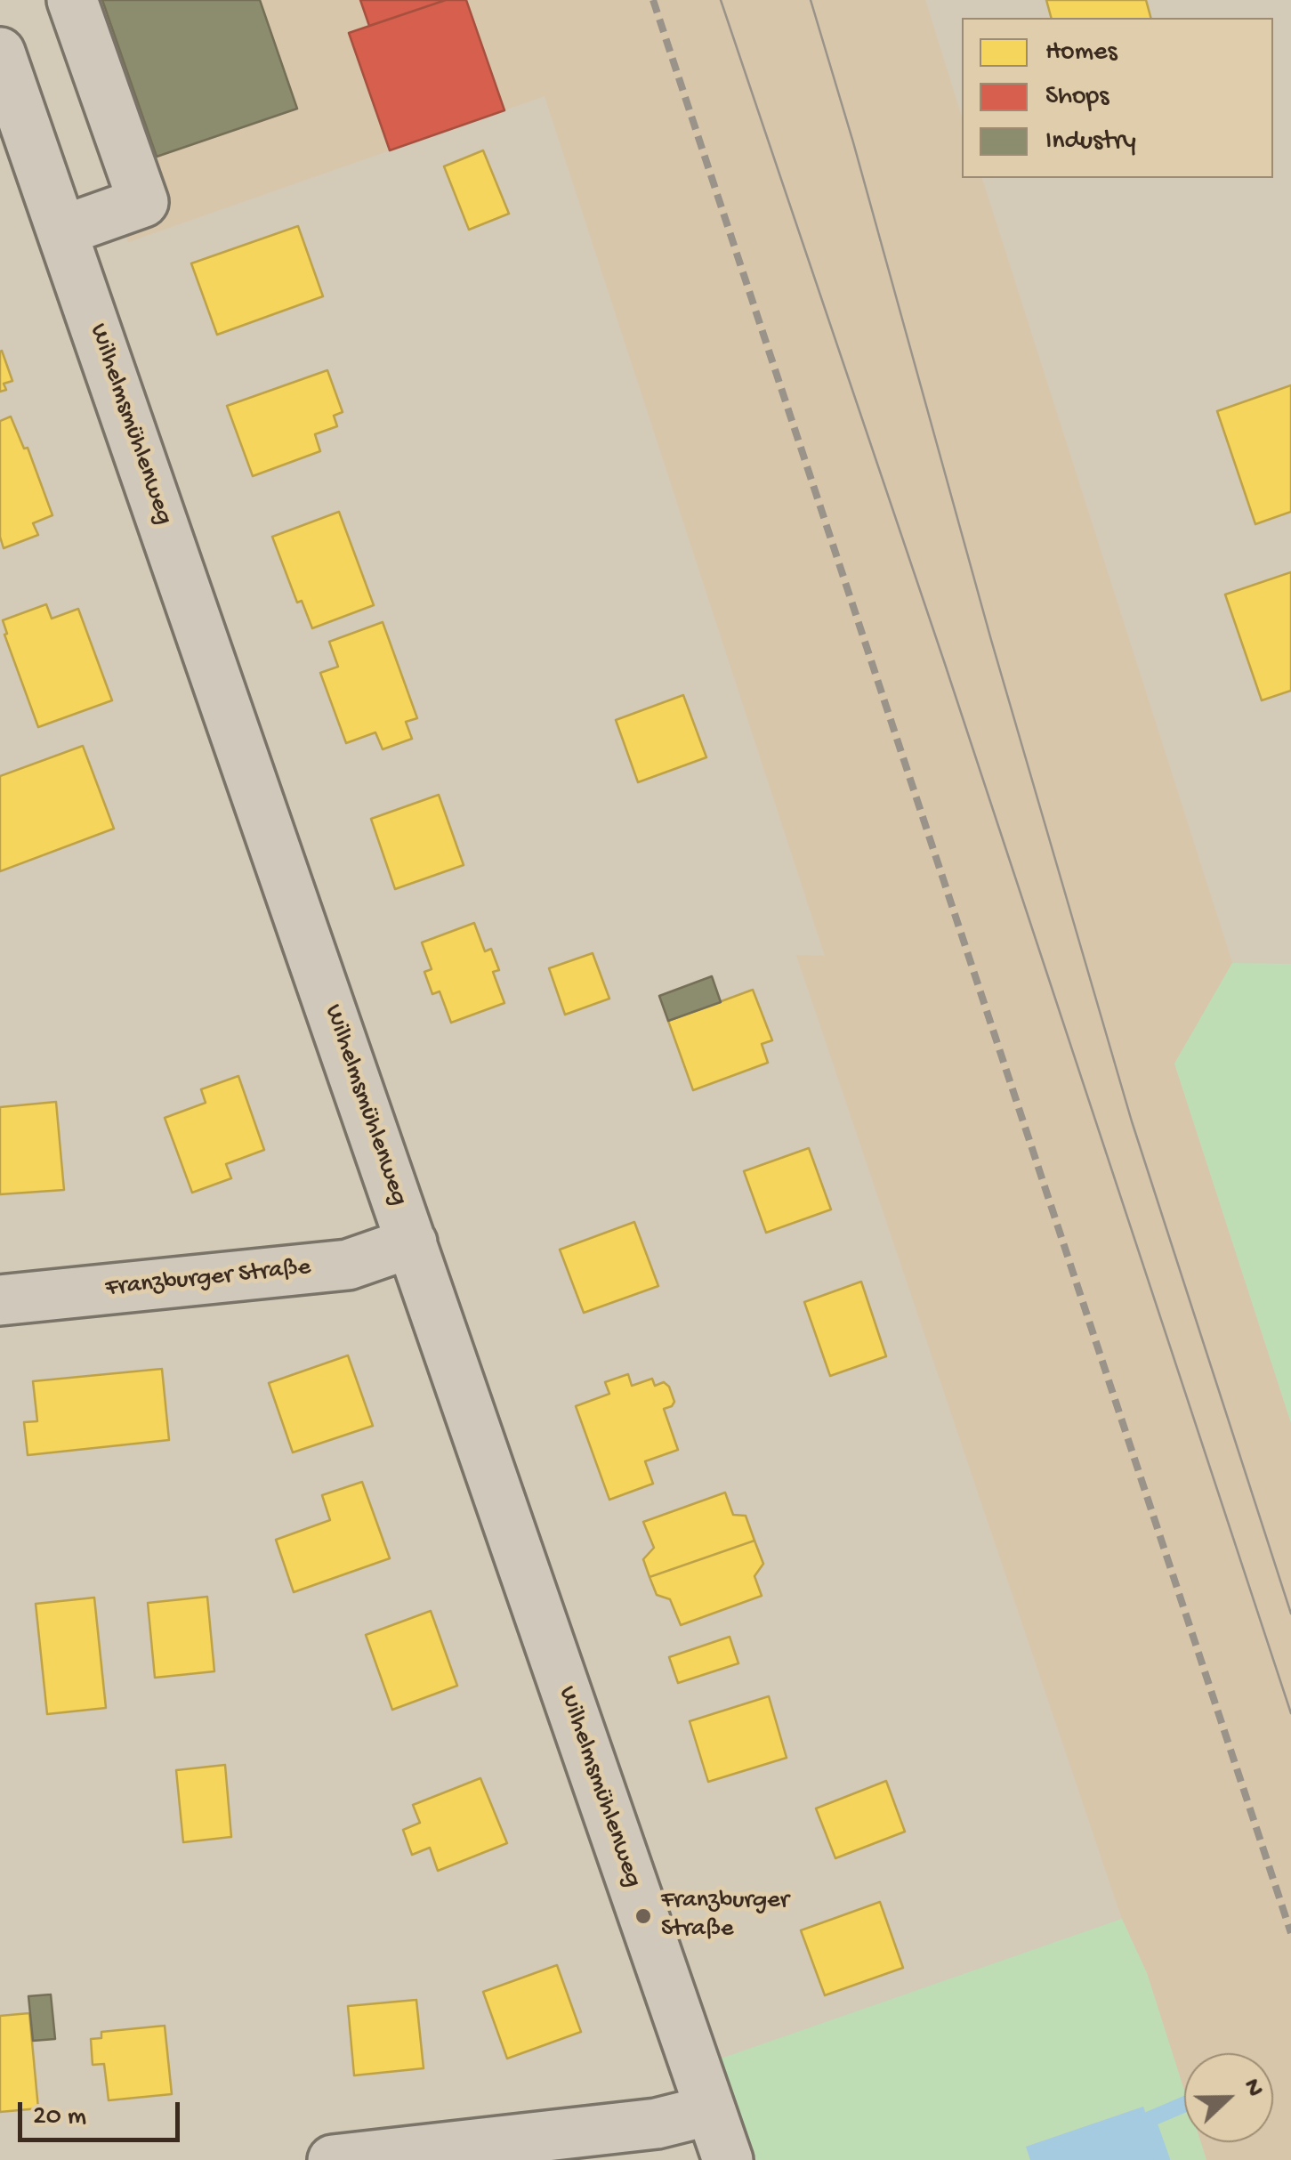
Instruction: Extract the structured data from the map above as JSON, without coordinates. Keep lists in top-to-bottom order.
{
  "streets": {
    "street": ["Wilhelmsmühlenweg", "Franzburger Straße"]
  },
  "crossings": [
    ["Wilhelmsmühlenweg", "Franzburger Straße"]
  ],
  "places": ["Franzburger Straße"],
  "legend": ["Homes", "Shops", "Industry"],
  "scale_bar": "20 m",
  "north": "right"
}
